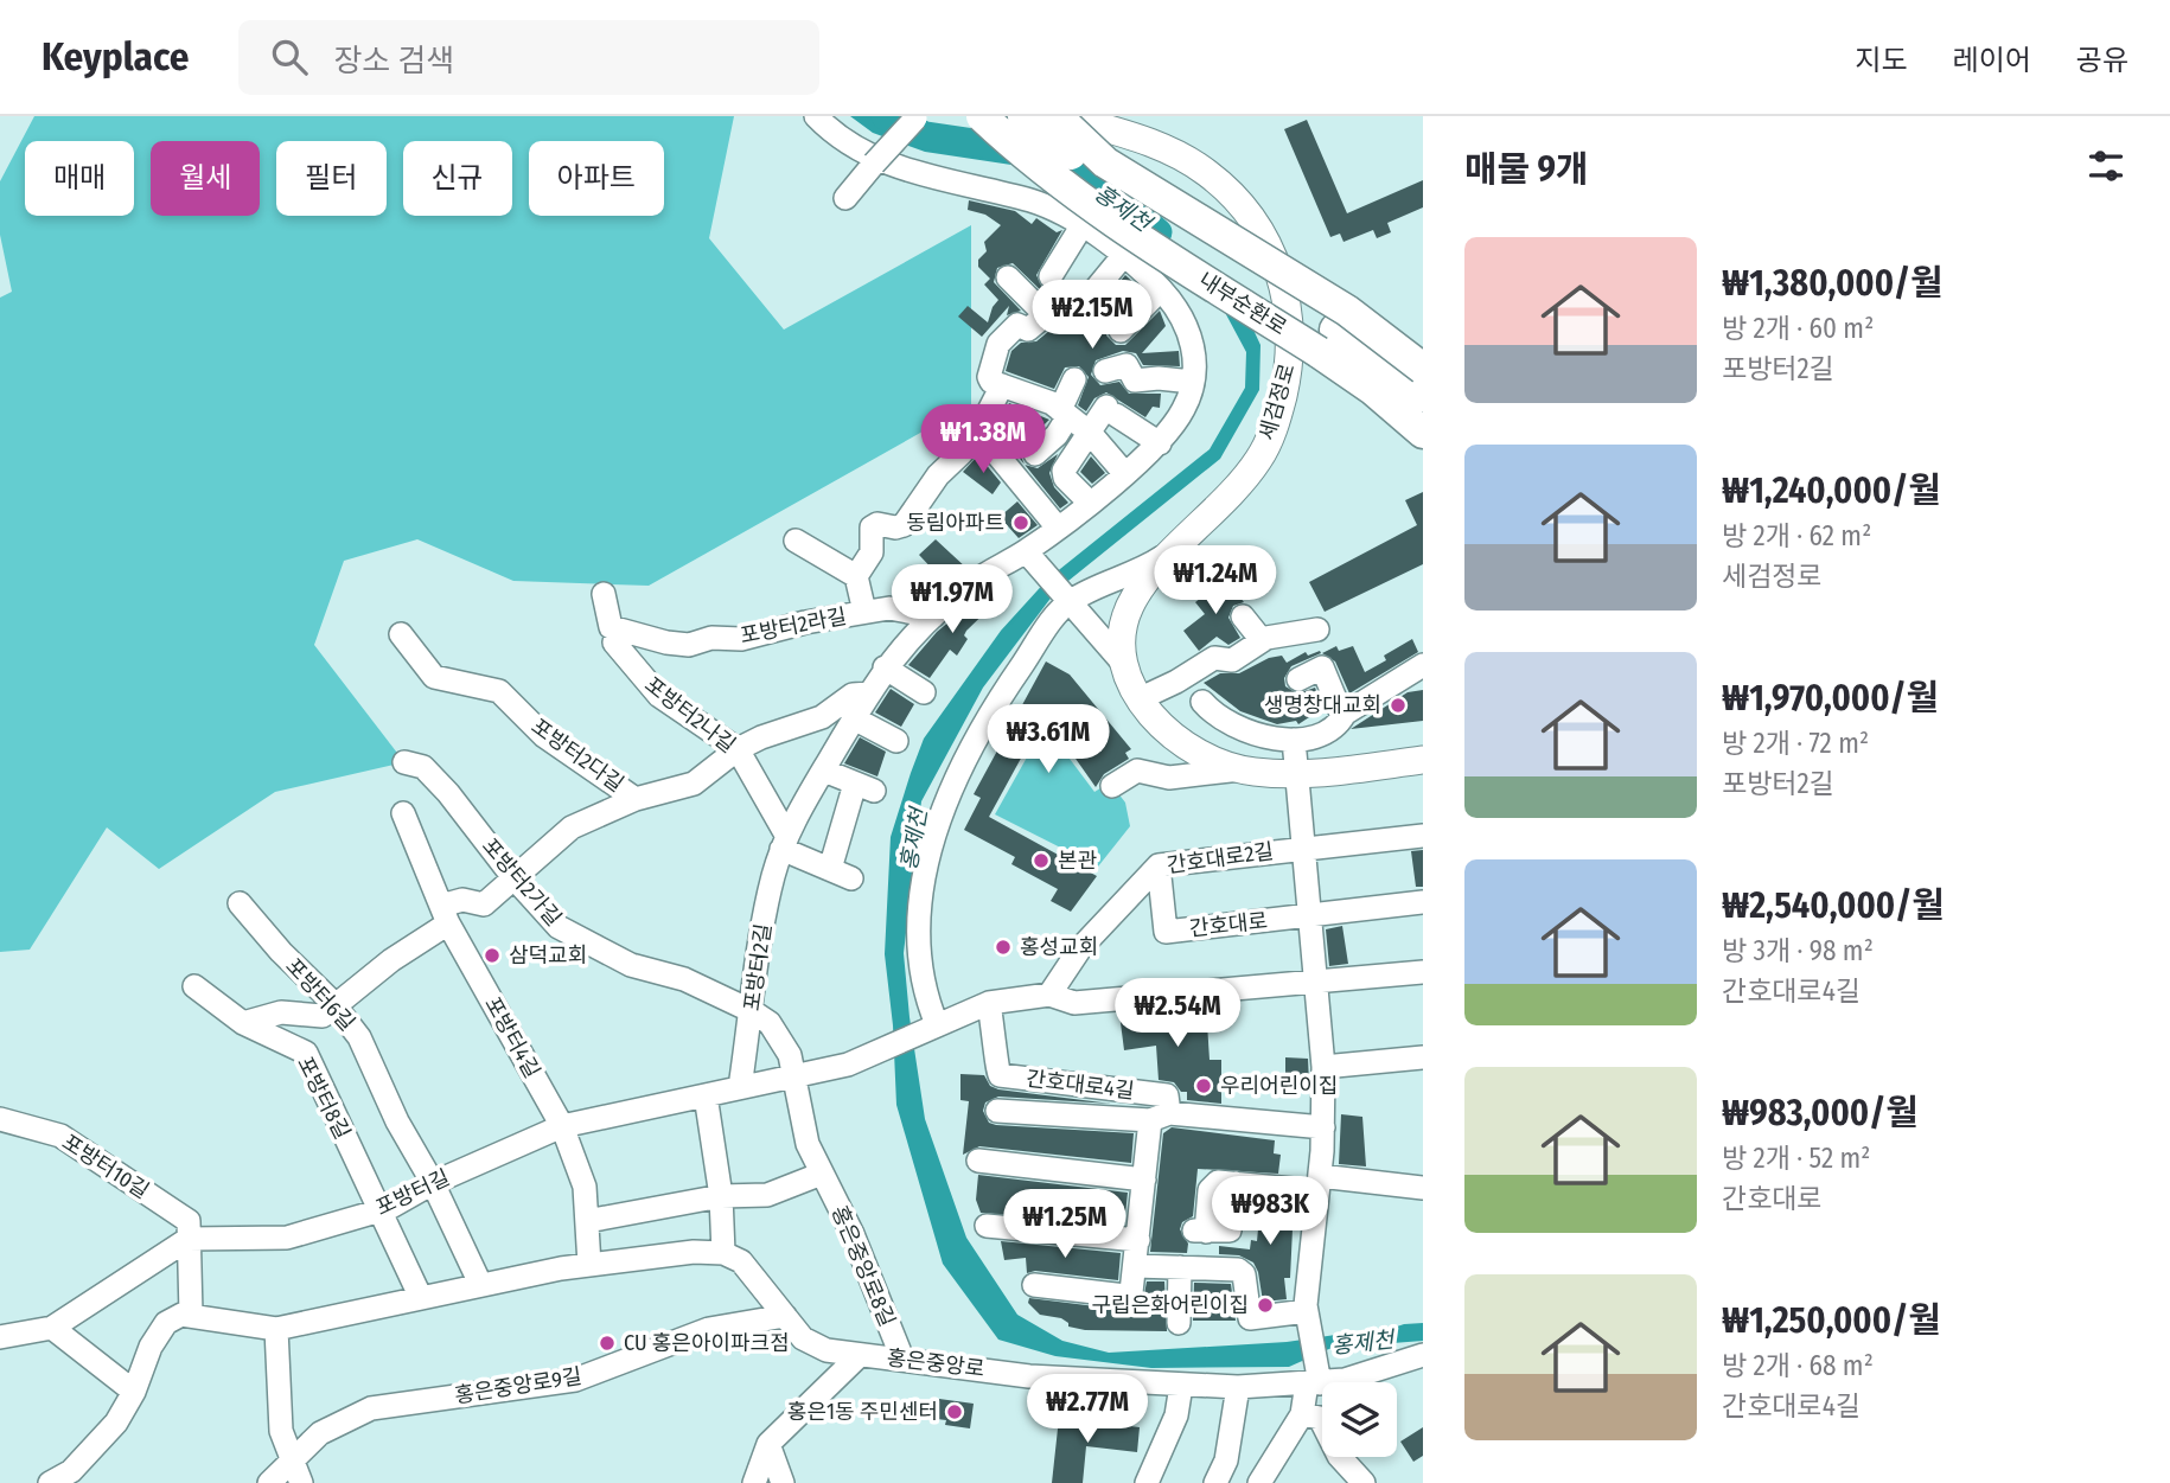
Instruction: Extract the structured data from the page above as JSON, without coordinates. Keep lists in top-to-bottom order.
{
  "streets": {
    "highway": ["내부순환로"],
    "main road": ["세검정로"],
    "street": [
      "포방터2라길",
      "포방터2나길",
      "포방터2다길",
      "간호대로2길",
      "포방터2가길",
      "간호대로",
      "포방터2길",
      "포방터6길",
      "포방터4길",
      "간호대로4길",
      "포방터8길",
      "포방터10길",
      "포방터길",
      "홍은중앙로8길",
      "홍은중앙로",
      "홍은중앙로9길"
    ]
  },
  "crossings": [
    ["포방터2라길", "포방터2길"],
    ["포방터2나길", "포방터2다길"],
    ["포방터2나길", "포방터2길"],
    ["포방터2다길", "포방터2가길"],
    ["포방터2다길", "포방터2길"],
    ["간호대로2길", "간호대로"],
    ["포방터2가길", "포방터2길"],
    ["포방터2길", "포방터길"],
    ["포방터6길", "포방터길"],
    ["포방터4길", "포방터길"],
    ["포방터8길", "포방터길"],
    ["포방터10길", "포방터길"],
    ["포방터길", "홍은중앙로8길"],
    ["홍은중앙로8길", "홍은중앙로"],
    ["홍은중앙로", "홍은중앙로9길"]
  ],
  "water": ["홍제천"],
  "places": [
    "동림아파트",
    "생명창대교회",
    "본관",
    "홍성교회",
    "삼덕교회",
    "우리어린이집",
    "구립은화어린이집",
    "CU 홍은아이파크점",
    "홍은1동 주민센터"
  ],
  "page": {
    "header": "Keyplace",
    "search": "장소 검색",
    "nav": ["지도", "레이어", "공유"],
    "heading": "매물 9개",
    "chip": [
      "매매",
      "월세",
      "필터",
      "신규",
      "아파트"
    ],
    "list": [
      {
        "name": "₩1,380,000/월",
        "note": "방 2개 · 60 m² · 포방터2길"
      },
      {
        "name": "₩1,240,000/월",
        "note": "방 2개 · 62 m² · 세검정로"
      },
      {
        "name": "₩1,970,000/월",
        "note": "방 2개 · 72 m² · 포방터2길"
      },
      {
        "name": "₩2,540,000/월",
        "note": "방 3개 · 98 m² · 간호대로4길"
      },
      {
        "name": "₩983,000/월",
        "note": "방 2개 · 52 m² · 간호대로"
      },
      {
        "name": "₩1,250,000/월",
        "note": "방 2개 · 68 m² · 간호대로4길"
      }
    ],
    "price": [
      "₩2.15M",
      "₩1.38M",
      "₩1.24M",
      "₩1.97M",
      "₩3.61M",
      "₩2.54M",
      "₩983K",
      "₩1.25M",
      "₩2.77M"
    ]
  }
}
